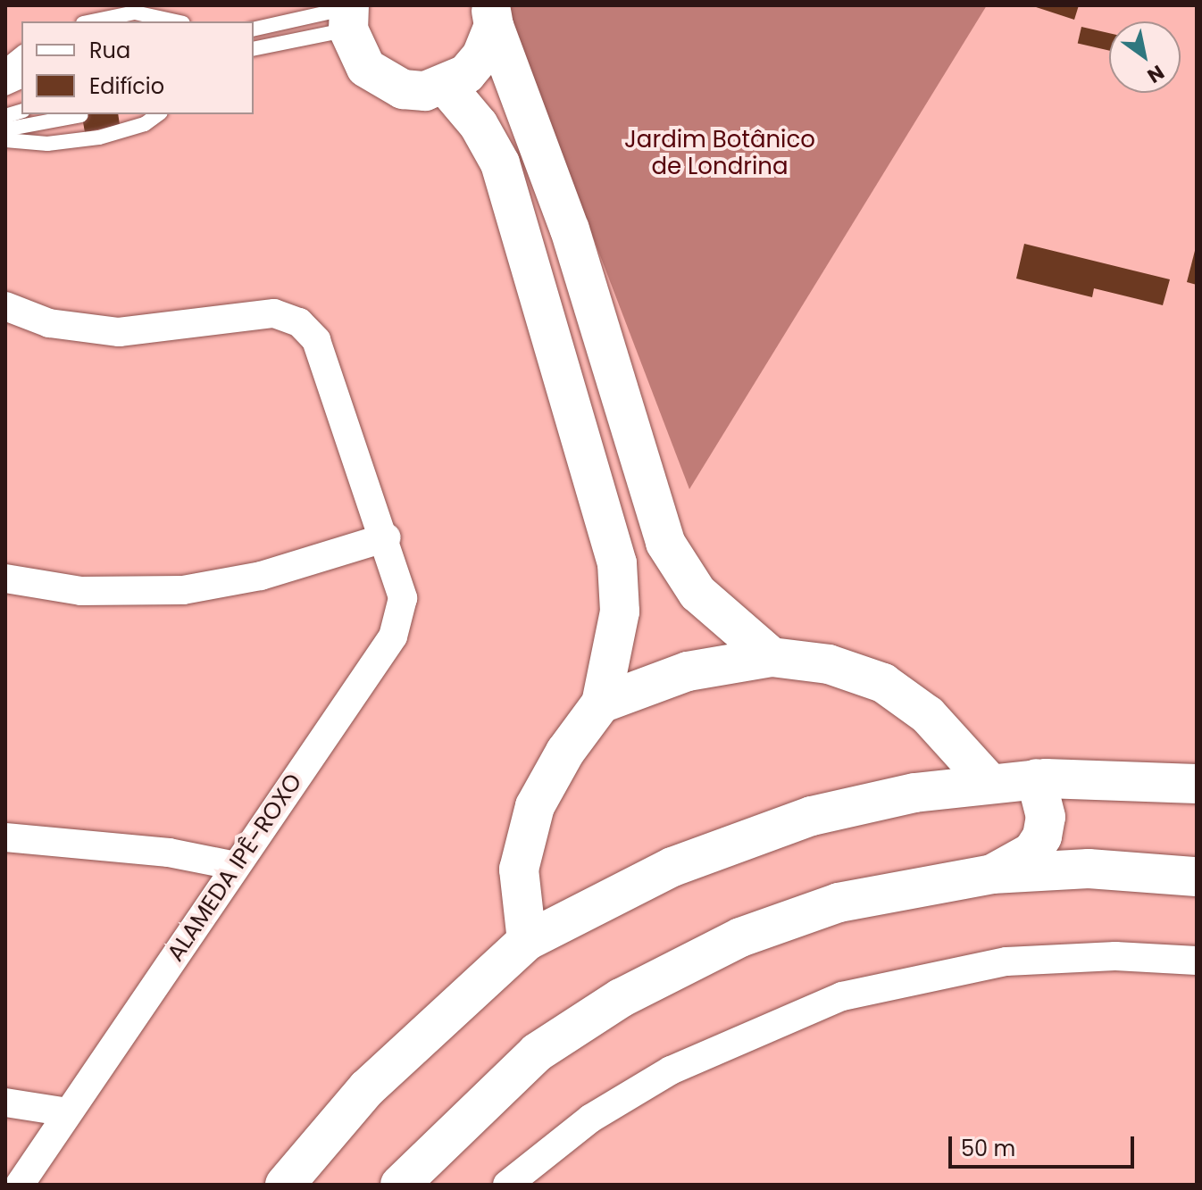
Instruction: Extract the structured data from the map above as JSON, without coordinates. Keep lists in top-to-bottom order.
{
  "streets": {
    "street": ["ALAMEDA IPÊ-ROXO"]
  },
  "parks": ["Jardim Botânico de Londrina"],
  "legend": ["Rua", "Edifício"],
  "scale_bar": "50 m",
  "north": "bottom right"
}
